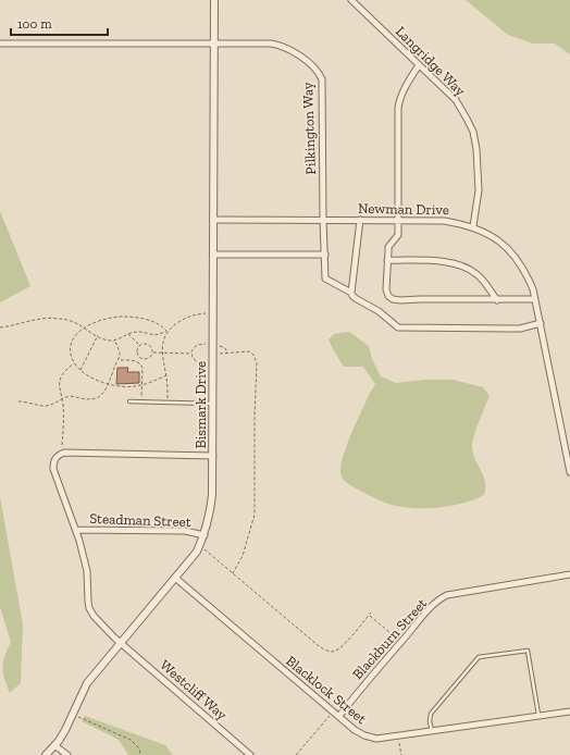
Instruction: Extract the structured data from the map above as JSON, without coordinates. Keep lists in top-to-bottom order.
{
  "streets": {
    "street": [
      "Langridge Way",
      "Pilkington Way",
      "Newman Drive",
      "Bismark Drive",
      "Steadman Street",
      "Blackburn Street",
      "Westcliff Way",
      "Blacklock Street"
    ]
  },
  "crossings": [
    ["Langridge Way", "Newman Drive"],
    ["Pilkington Way", "Newman Drive"],
    ["Pilkington Way", "Bismark Drive"],
    ["Newman Drive", "Bismark Drive"],
    ["Bismark Drive", "Steadman Street"],
    ["Bismark Drive", "Westcliff Way"],
    ["Bismark Drive", "Blacklock Street"],
    ["Steadman Street", "Westcliff Way"],
    ["Blackburn Street", "Blacklock Street"]
  ],
  "scale_bar": "100 m"
}
